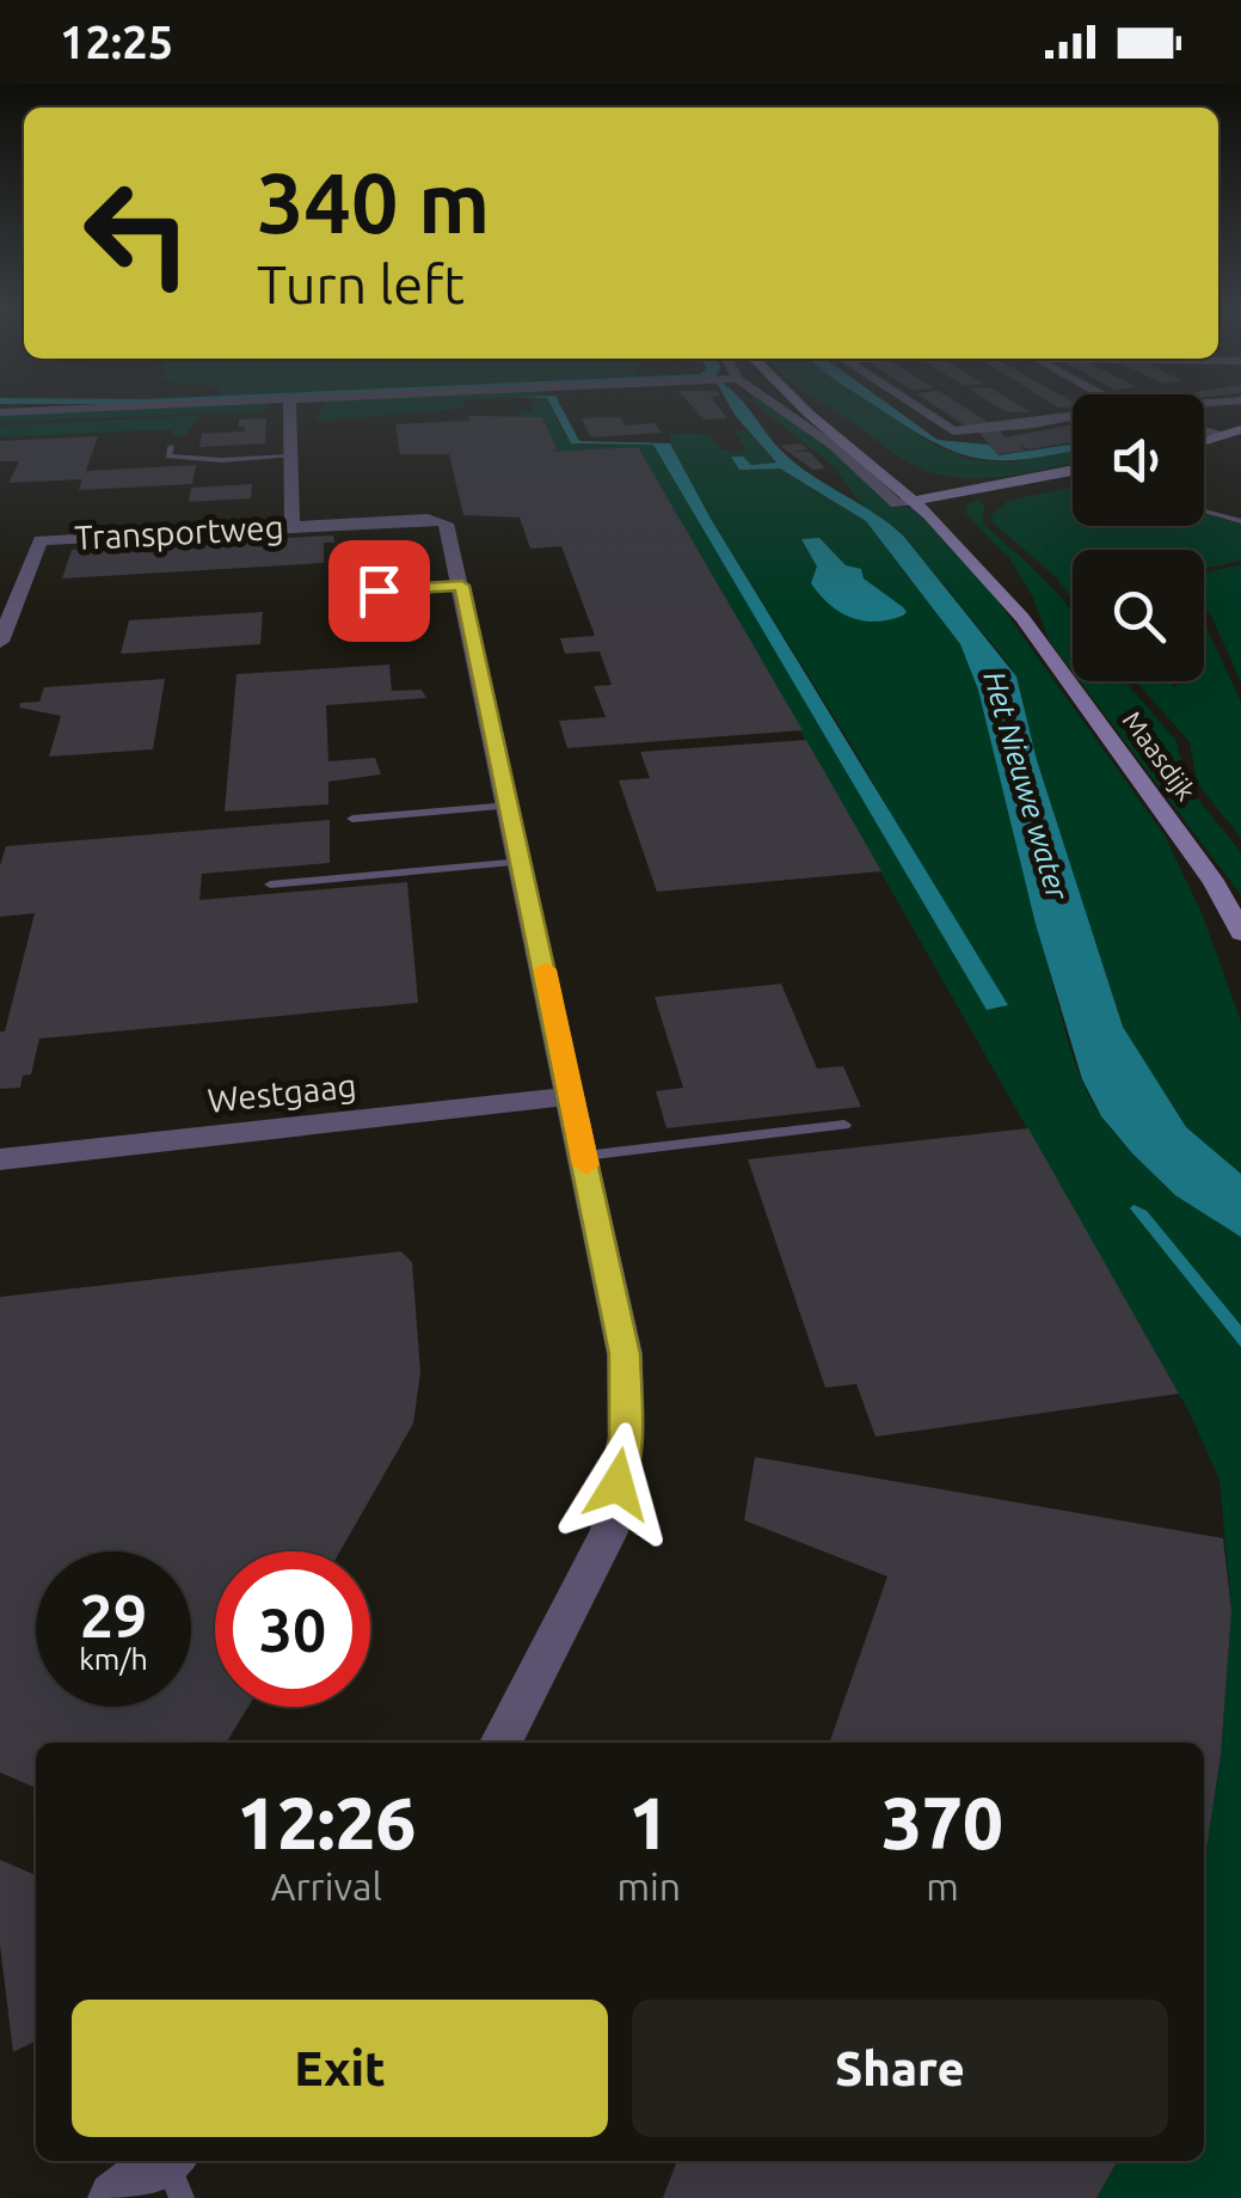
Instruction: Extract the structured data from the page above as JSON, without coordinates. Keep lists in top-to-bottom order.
{
  "streets": {
    "main road": ["Maasdijk"],
    "street": ["Transportweg", "Westgaag"]
  },
  "crossings": [
    ["Transportweg", "Westgaag"]
  ],
  "water": ["Het Nieuwe water"],
  "page": {
    "status": "12:25",
    "turn": ["340 m", "Turn left"],
    "speed": "29 km/h",
    "limit": "30",
    "eta": [
      "12:26",
      "Arrival",
      "1",
      "min",
      "370",
      "m"
    ],
    "buttons": ["Exit", "Share"]
  }
}
